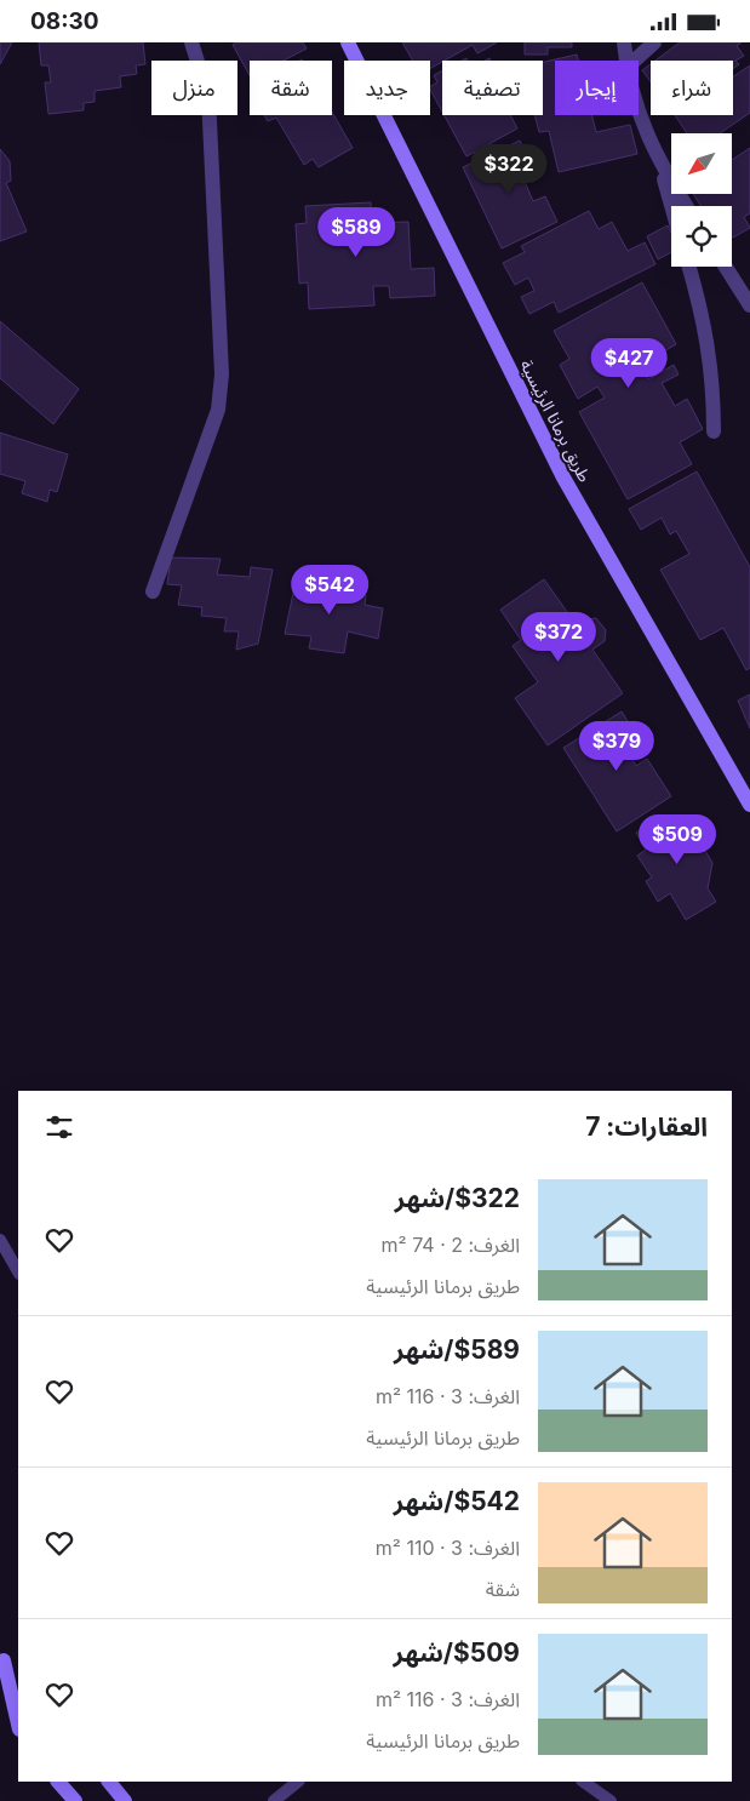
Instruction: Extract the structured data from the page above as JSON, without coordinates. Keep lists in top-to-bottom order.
{
  "streets": {
    "street": ["طريق برمانا الرئيسية"]
  },
  "north": "bottom left",
  "page": {
    "status": "08:30",
    "chip": [
      "شراء",
      "إيجار",
      "تصفية",
      "جديد",
      "شقة",
      "منزل"
    ],
    "price": [
      "$322",
      "$589",
      "$427",
      "$542",
      "$372",
      "$379",
      "$509"
    ],
    "heading": "العقارات: 7",
    "list": [
      {
        "name": "$322/شهر",
        "note": "الغرف: 2 · 74 m² · طريق برمانا الرئيسية"
      },
      {
        "name": "$589/شهر",
        "note": "الغرف: 3 · 116 m² · طريق برمانا الرئيسية"
      },
      {
        "name": "$542/شهر",
        "note": "الغرف: 3 · 110 m² · شقة"
      },
      {
        "name": "$509/شهر",
        "note": "الغرف: 3 · 116 m² · طريق برمانا الرئيسية"
      }
    ]
  }
}
